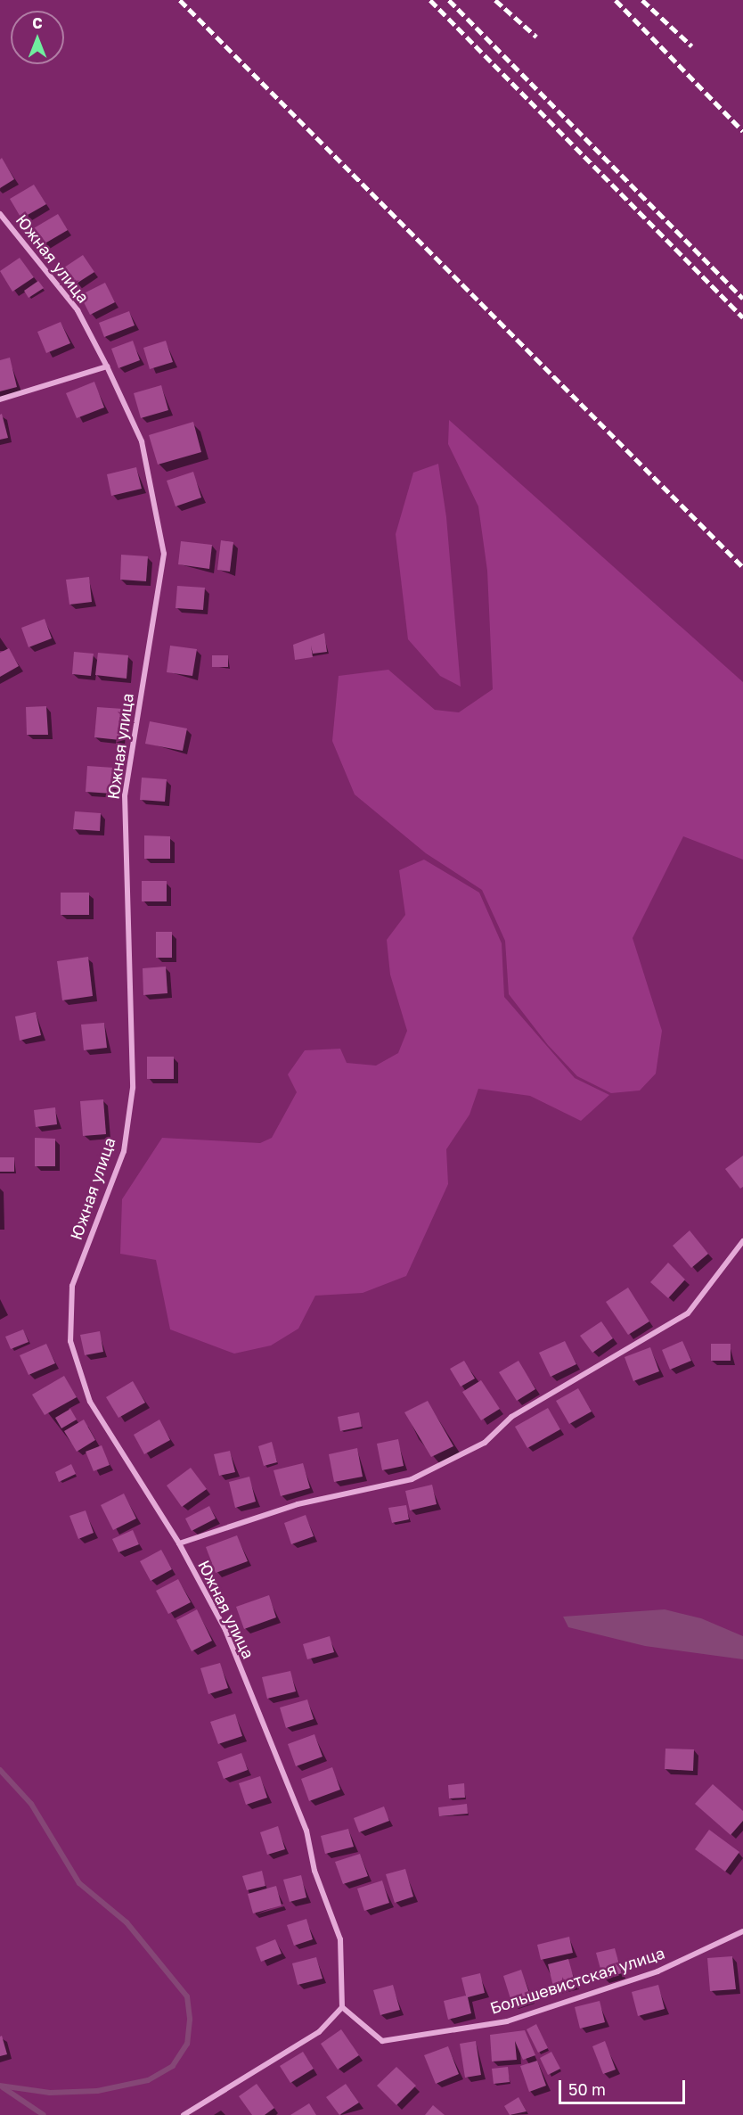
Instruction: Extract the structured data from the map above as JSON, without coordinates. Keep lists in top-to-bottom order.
{
  "streets": {
    "street": ["Южная улица", "Большевистская улица"]
  },
  "crossings": [
    ["Южная улица", "Большевистская улица"]
  ],
  "scale_bar": "50 m",
  "north": "top"
}
